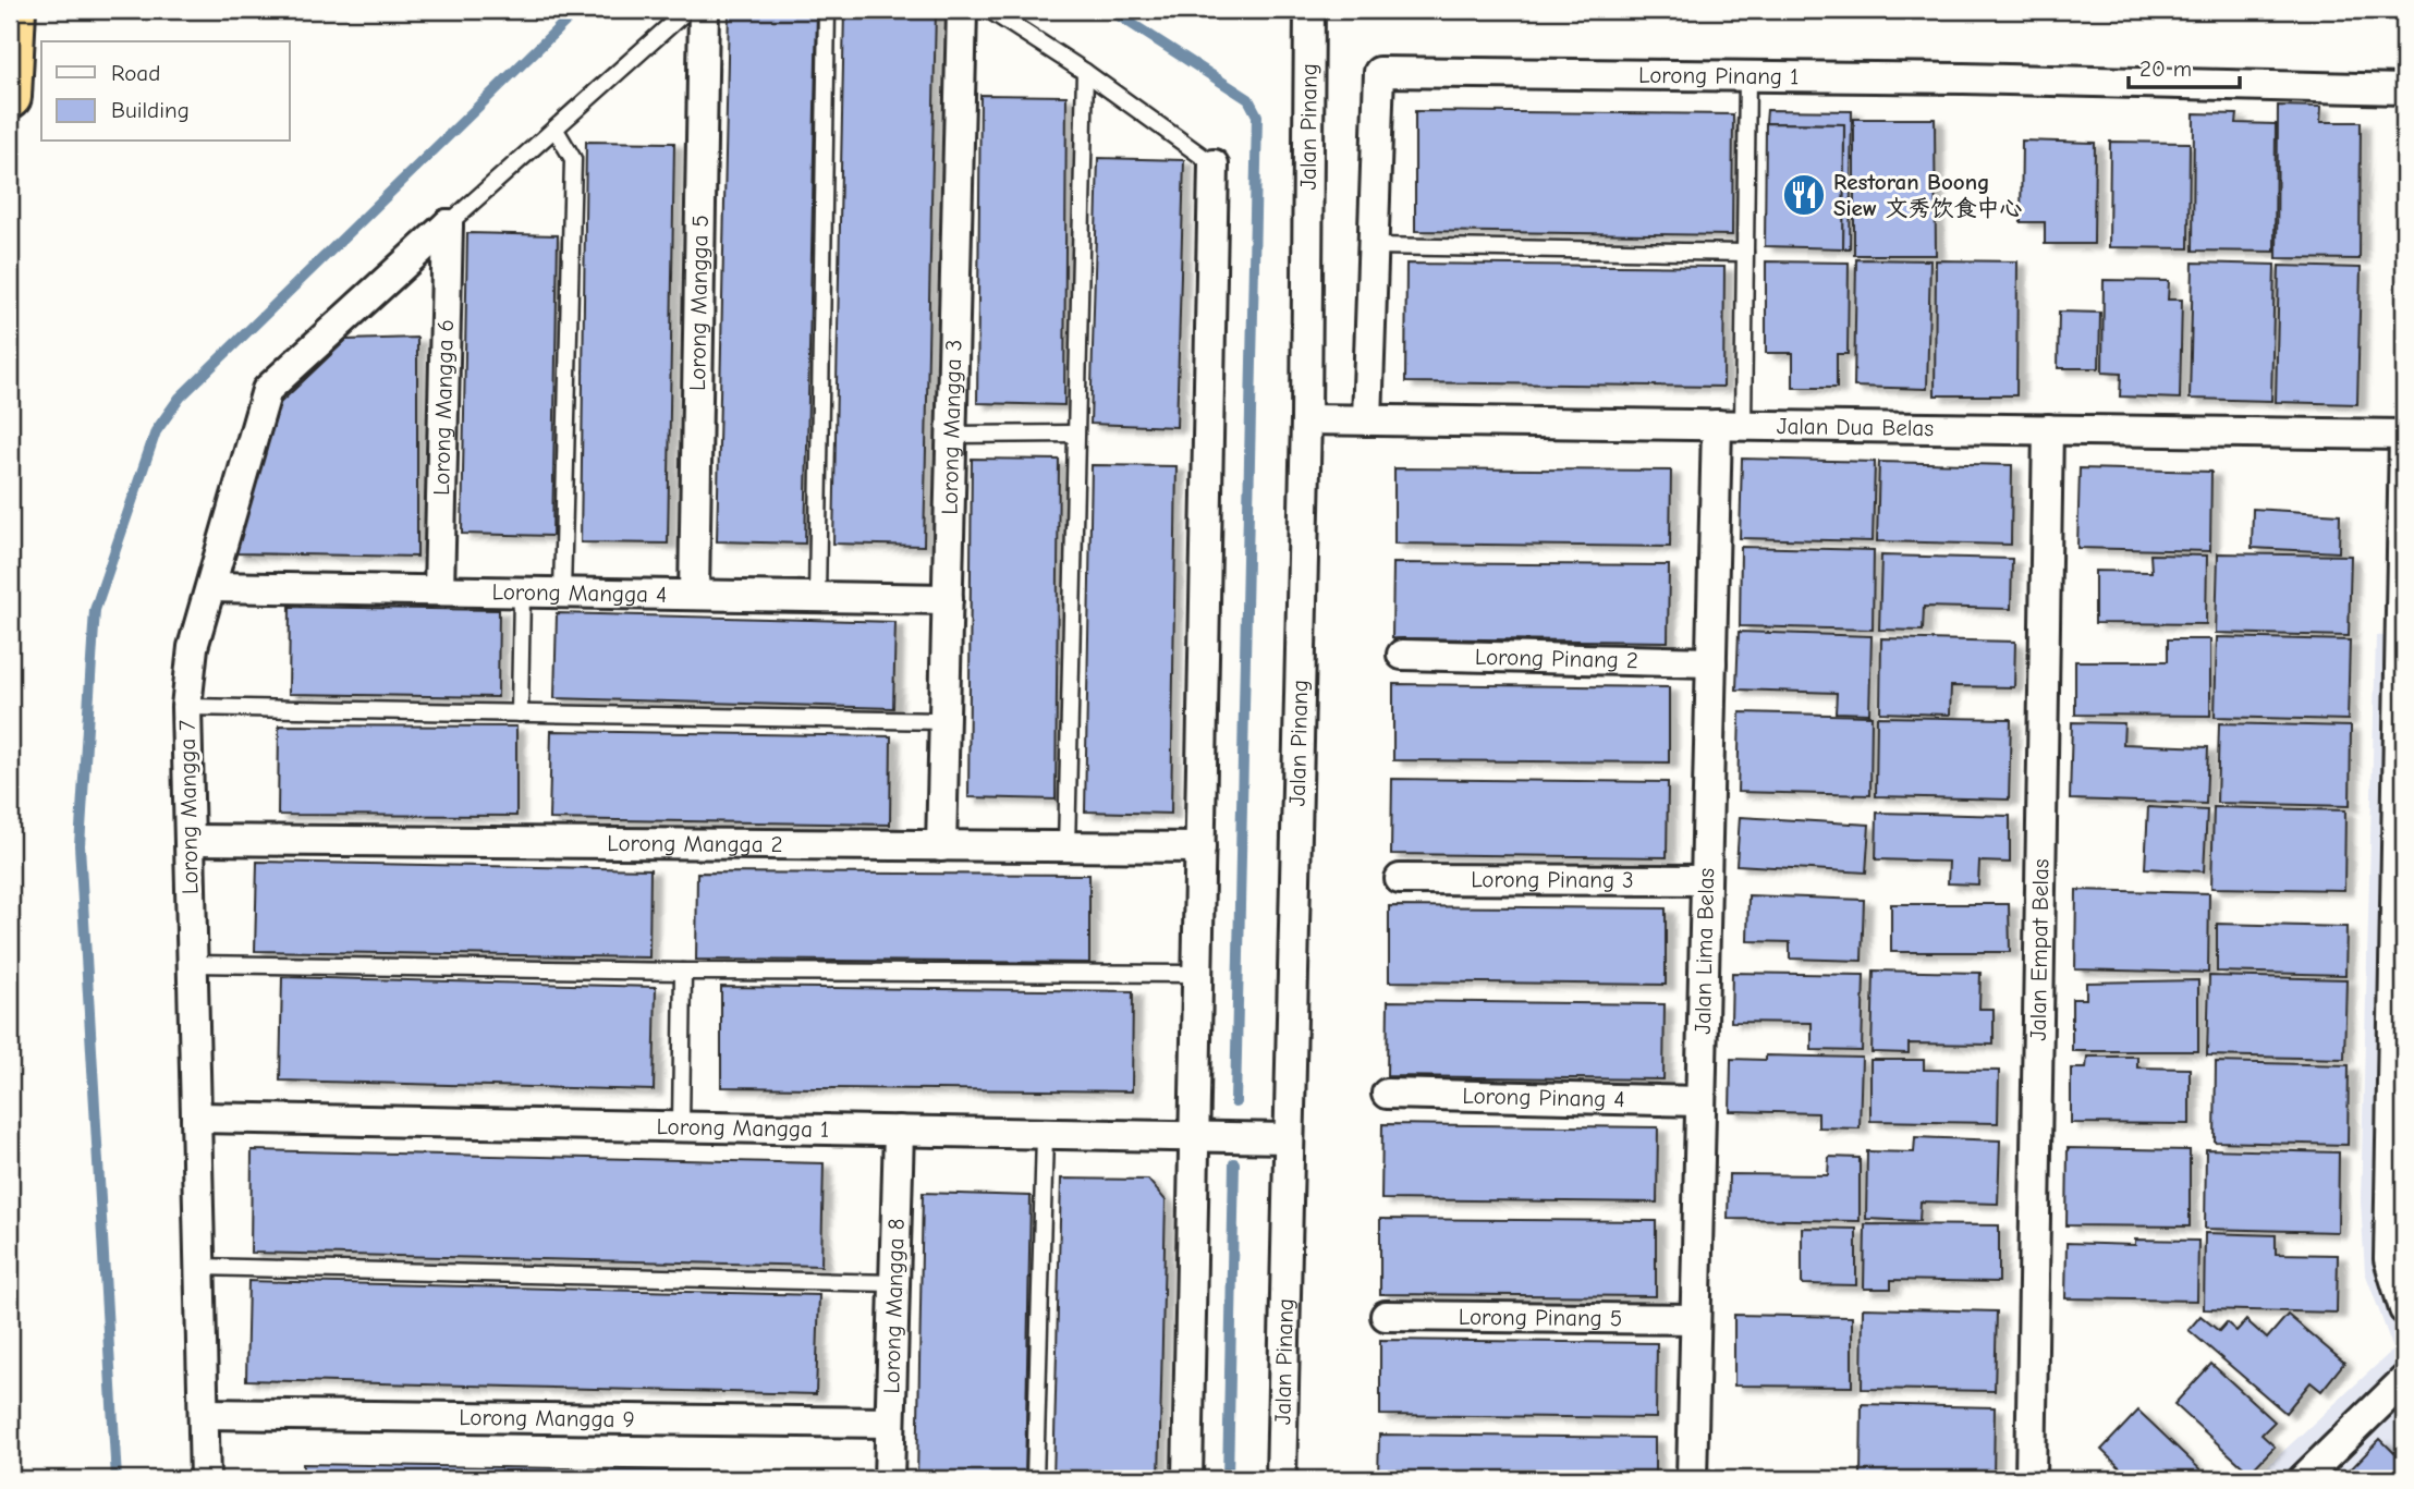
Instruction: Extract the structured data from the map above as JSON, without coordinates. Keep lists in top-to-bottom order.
{
  "streets": {
    "street": [
      "Lorong Pinang 1",
      "Jalan Pinang",
      "Lorong Mangga 5",
      "Lorong Mangga 6",
      "Jalan Dua Belas",
      "Lorong Mangga 3",
      "Lorong Mangga 4",
      "Lorong Pinang 2",
      "Lorong Mangga 7",
      "Lorong Mangga 2",
      "Lorong Pinang 3",
      "Jalan Empat Belas",
      "Jalan Lima Belas",
      "Lorong Pinang 4",
      "Lorong Mangga 1",
      "Lorong Mangga 8",
      "Lorong Pinang 5",
      "Lorong Mangga 9"
    ]
  },
  "crossings": [
    ["Lorong Pinang 1", "Jalan Dua Belas"],
    ["Jalan Pinang", "Jalan Dua Belas"],
    ["Jalan Pinang", "Lorong Mangga 1"],
    ["Lorong Mangga 5", "Lorong Mangga 4"],
    ["Lorong Mangga 6", "Lorong Mangga 4"],
    ["Lorong Mangga 6", "Lorong Mangga 7"],
    ["Jalan Dua Belas", "Jalan Empat Belas"],
    ["Jalan Dua Belas", "Jalan Lima Belas"],
    ["Lorong Mangga 3", "Lorong Mangga 4"],
    ["Lorong Mangga 3", "Lorong Mangga 2"],
    ["Lorong Mangga 4", "Lorong Mangga 7"],
    ["Lorong Pinang 2", "Jalan Lima Belas"],
    ["Lorong Mangga 7", "Lorong Mangga 2"],
    ["Lorong Mangga 7", "Lorong Mangga 1"],
    ["Lorong Mangga 7", "Lorong Mangga 9"],
    ["Lorong Pinang 3", "Jalan Lima Belas"],
    ["Jalan Lima Belas", "Lorong Pinang 4"],
    ["Jalan Lima Belas", "Lorong Pinang 5"],
    ["Lorong Mangga 1", "Lorong Mangga 8"],
    ["Lorong Mangga 8", "Lorong Mangga 9"]
  ],
  "places": {
    "restaurant": ["Restoran Boong Siew 文秀饮食中心"]
  },
  "legend": ["Road", "Building"],
  "scale_bar": "20 m"
}
